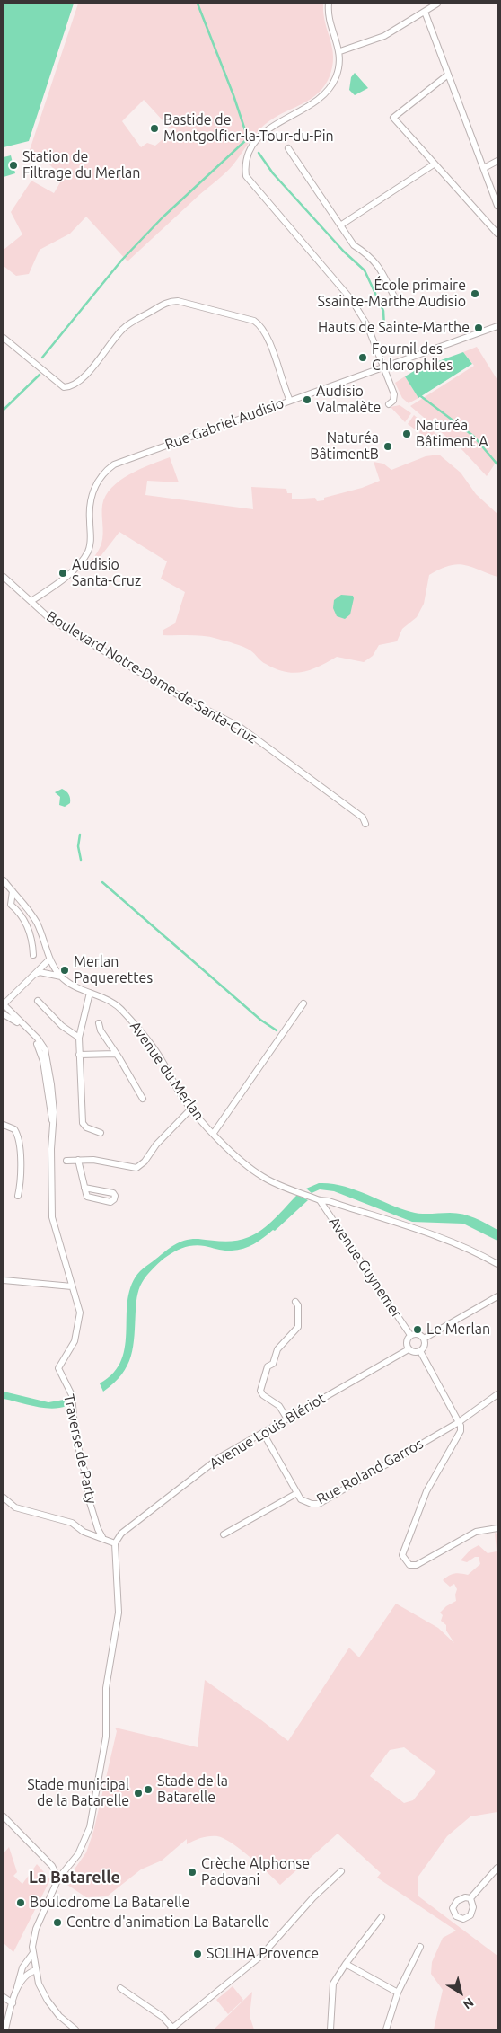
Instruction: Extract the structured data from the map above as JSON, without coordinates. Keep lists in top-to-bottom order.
{
  "streets": {
    "street": [
      "Rue Gabriel Audisio",
      "Boulevard Notre-Dame-de-Santa-Cruz",
      "Avenue du Merlan",
      "Avenue Guynemer",
      "Avenue Louis Blériot",
      "Traverse de Party",
      "Rue Roland Garros"
    ]
  },
  "crossings": [
    ["Rue Gabriel Audisio", "Boulevard Notre-Dame-de-Santa-Cruz"],
    ["Avenue du Merlan", "Avenue Guynemer"],
    ["Avenue Guynemer", "Avenue Louis Blériot"],
    ["Avenue Louis Blériot", "Rue Roland Garros"]
  ],
  "districts": ["La Batarelle"],
  "places": [
    "Bastide de Montgolfier-la-Tour-du-Pin",
    "Station de Filtrage du Merlan",
    "École primaire Ssainte-Marthe Audisio",
    "Hauts de Sainte-Marthe",
    "Fournil des Chlorophiles",
    "Audisio Valmalète",
    "Naturéa Bâtiment A",
    "Naturéa BâtimentB",
    "Audisio Santa-Cruz",
    "Merlan Paquerettes",
    "Le Merlan",
    "Stade de la Batarelle",
    "Stade municipal de la Batarelle",
    "Crèche Alphonse Padovani",
    "Boulodrome La Batarelle",
    "Centre d'animation La Batarelle",
    "SOLIHA Provence"
  ],
  "north": "bottom right"
}
